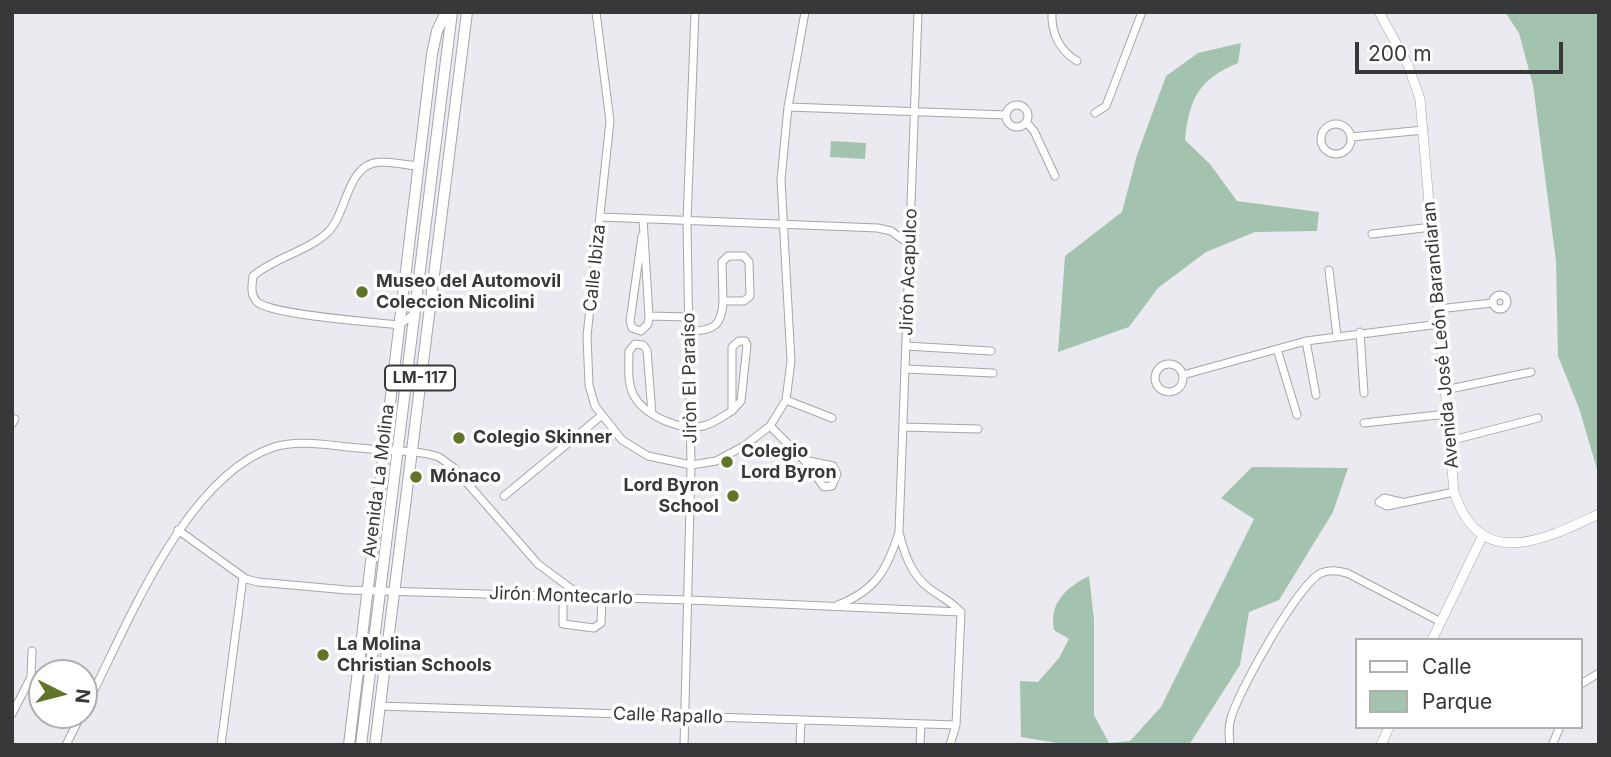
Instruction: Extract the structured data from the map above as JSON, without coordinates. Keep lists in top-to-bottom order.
{
  "streets": {
    "main road": ["LM-117", "Avenida La Molina"],
    "street": [
      "Calle Ibiza",
      "Jirón Acapulco",
      "Avenida José León Barandiaran",
      "Jiròn El Paraíso",
      "Jirón Montecarlo",
      "Calle Rapallo"
    ]
  },
  "crossings": [
    ["Calle Ibiza", "Jiròn El Paraíso"],
    ["Jirón Acapulco", "Jirón Montecarlo"],
    ["Jiròn El Paraíso", "Jirón Montecarlo"],
    ["Jiròn El Paraíso", "Calle Rapallo"],
    ["Avenida La Molina", "Jirón Montecarlo"],
    ["Avenida La Molina", "Calle Rapallo"]
  ],
  "places": [
    "Museo del Automovil Coleccion Nicolini",
    "Colegio Skinner",
    "Colegio Lord Byron",
    "Mónaco",
    "Lord Byron School",
    "La Molina Christian Schools"
  ],
  "legend": ["Calle", "Parque"],
  "scale_bar": "200 m",
  "north": "right"
}
